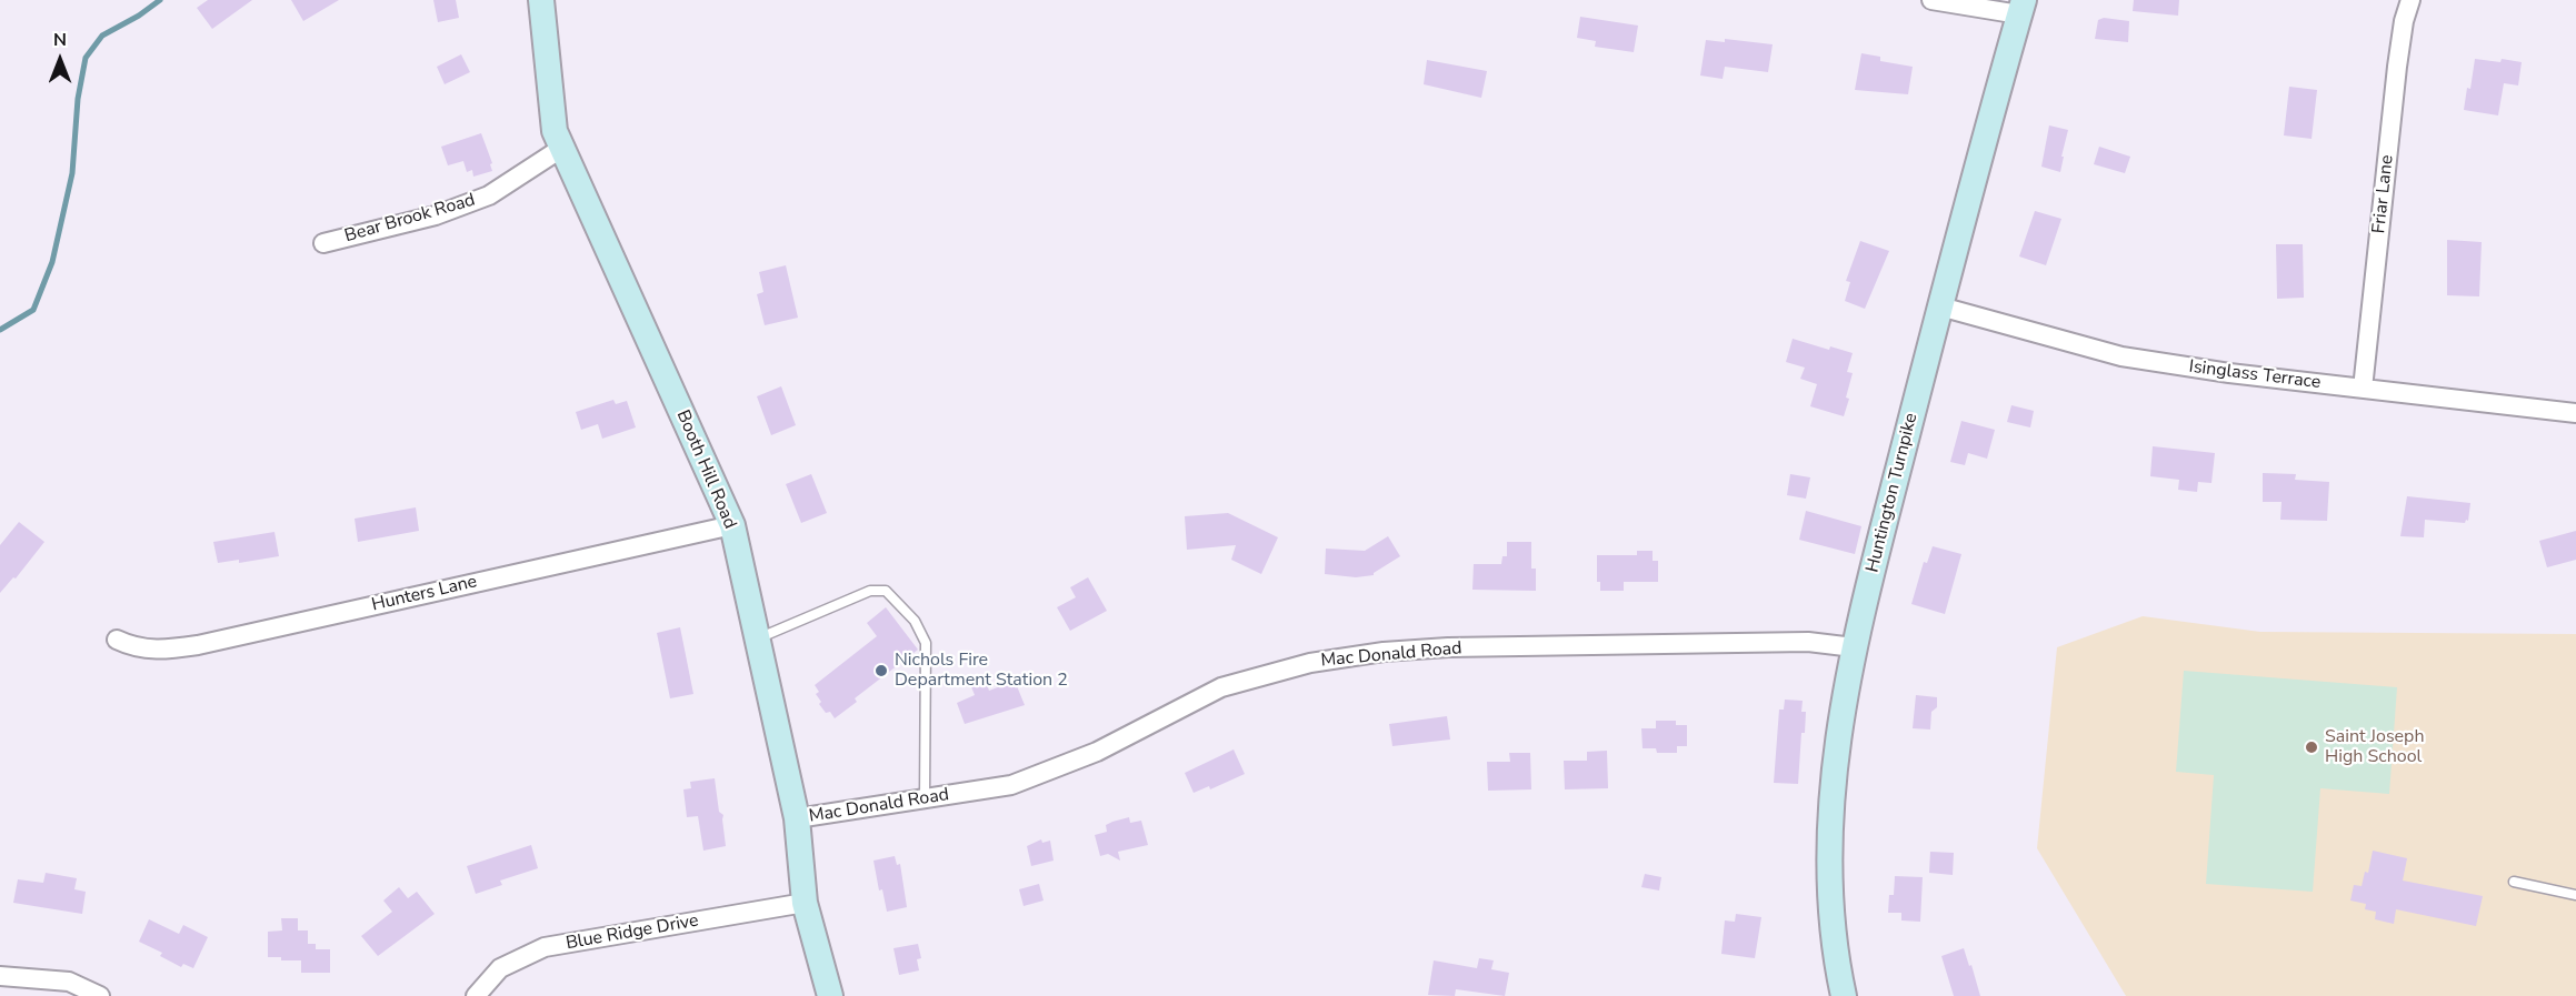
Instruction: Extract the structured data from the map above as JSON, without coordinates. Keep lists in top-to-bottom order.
{
  "streets": {
    "street": [
      "Friar Lane",
      "Bear Brook Road",
      "Isinglass Terrace",
      "Booth Hill Road",
      "Huntington Turnpike",
      "Hunters Lane",
      "Mac Donald Road",
      "Blue Ridge Drive"
    ]
  },
  "crossings": [
    ["Friar Lane", "Isinglass Terrace"],
    ["Bear Brook Road", "Booth Hill Road"],
    ["Isinglass Terrace", "Huntington Turnpike"],
    ["Booth Hill Road", "Hunters Lane"],
    ["Booth Hill Road", "Mac Donald Road"],
    ["Booth Hill Road", "Blue Ridge Drive"],
    ["Huntington Turnpike", "Mac Donald Road"]
  ],
  "places": ["Nichols Fire Department Station 2", "Saint Joseph High School"],
  "north": "top"
}
